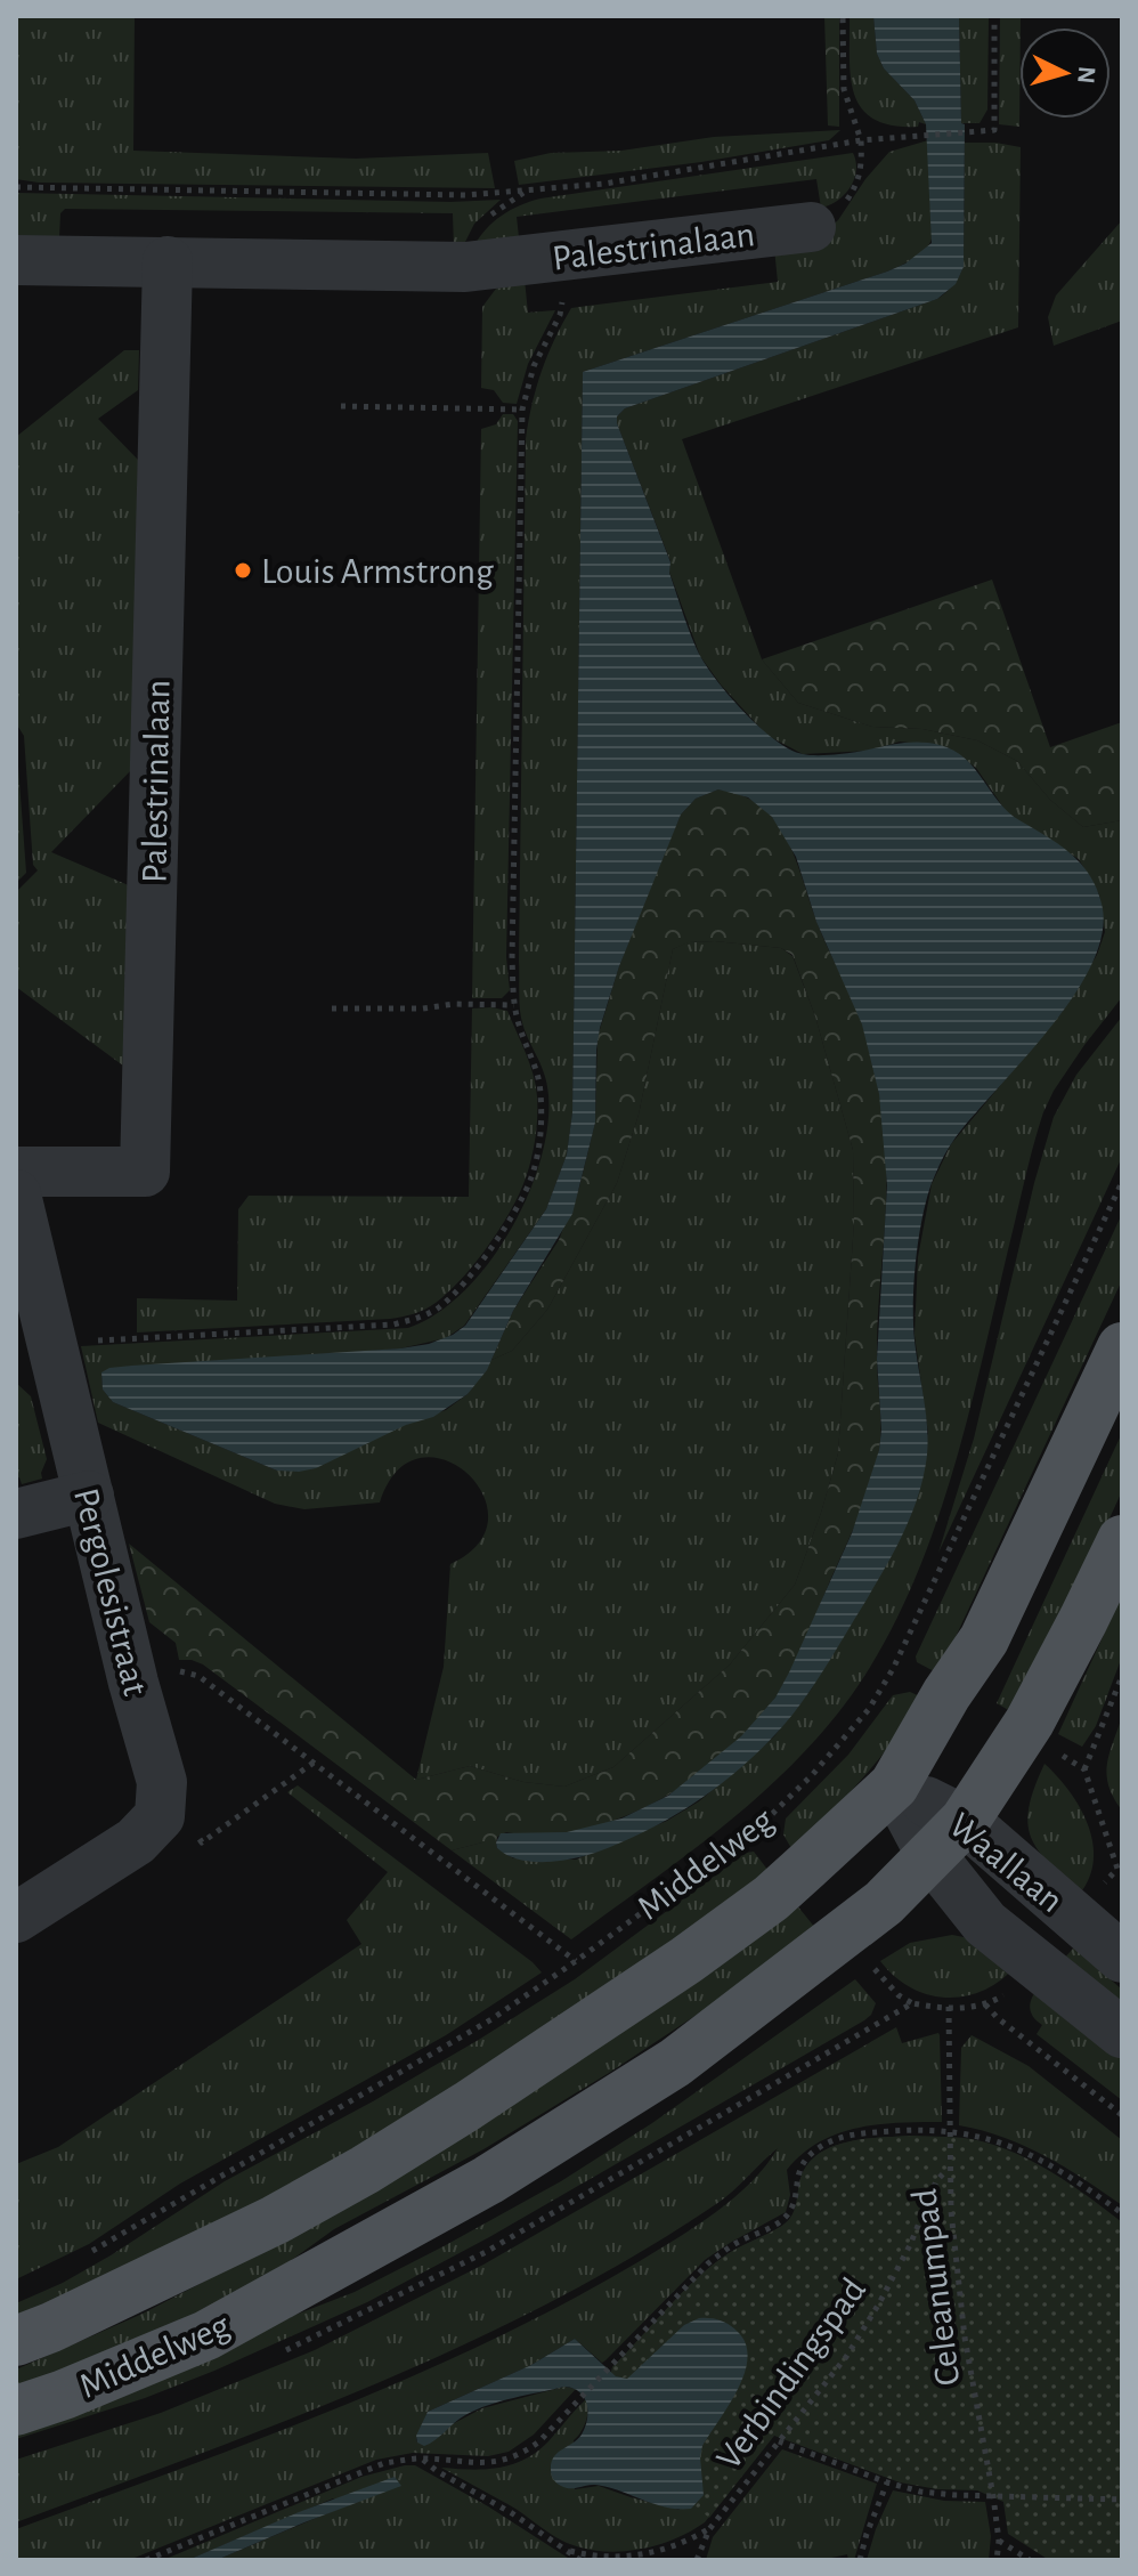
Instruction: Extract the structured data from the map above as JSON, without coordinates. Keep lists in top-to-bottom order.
{
  "streets": {
    "main road": ["Middelweg"],
    "street": ["Palestrinalaan", "Pergolesistraat", "Waallaan"],
    "path": ["Celeanumpad", "Verbindingspad"]
  },
  "crossings": [
    ["Waallaan", "Middelweg"],
    ["Celeanumpad", "Verbindingspad"]
  ],
  "places": ["Louis Armstrong"],
  "north": "right"
}
